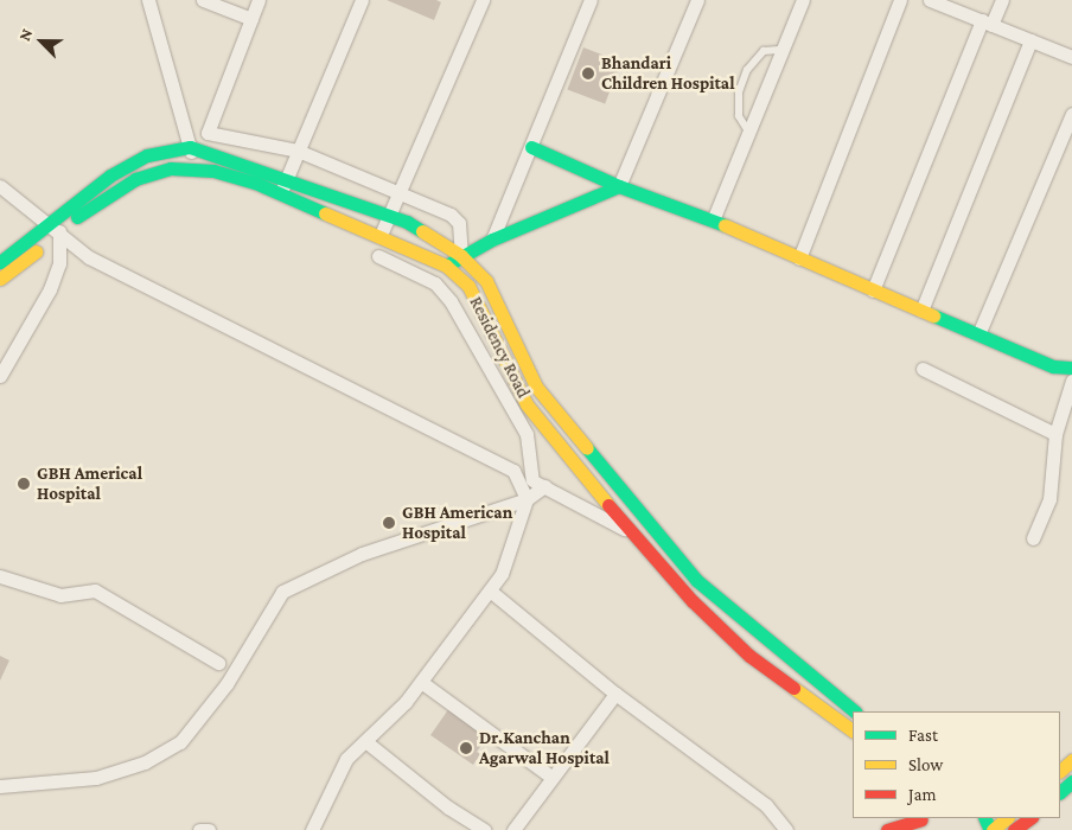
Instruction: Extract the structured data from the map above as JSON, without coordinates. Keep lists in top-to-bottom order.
{
  "streets": {
    "main road": ["Residency Road"]
  },
  "places": [
    "Bhandari Children Hospital",
    "GBH Americal Hospital",
    "GBH American Hospital",
    "Dr.Kanchan Agarwal Hospital"
  ],
  "legend": ["Fast", "Slow", "Jam"],
  "north": "top left"
}
